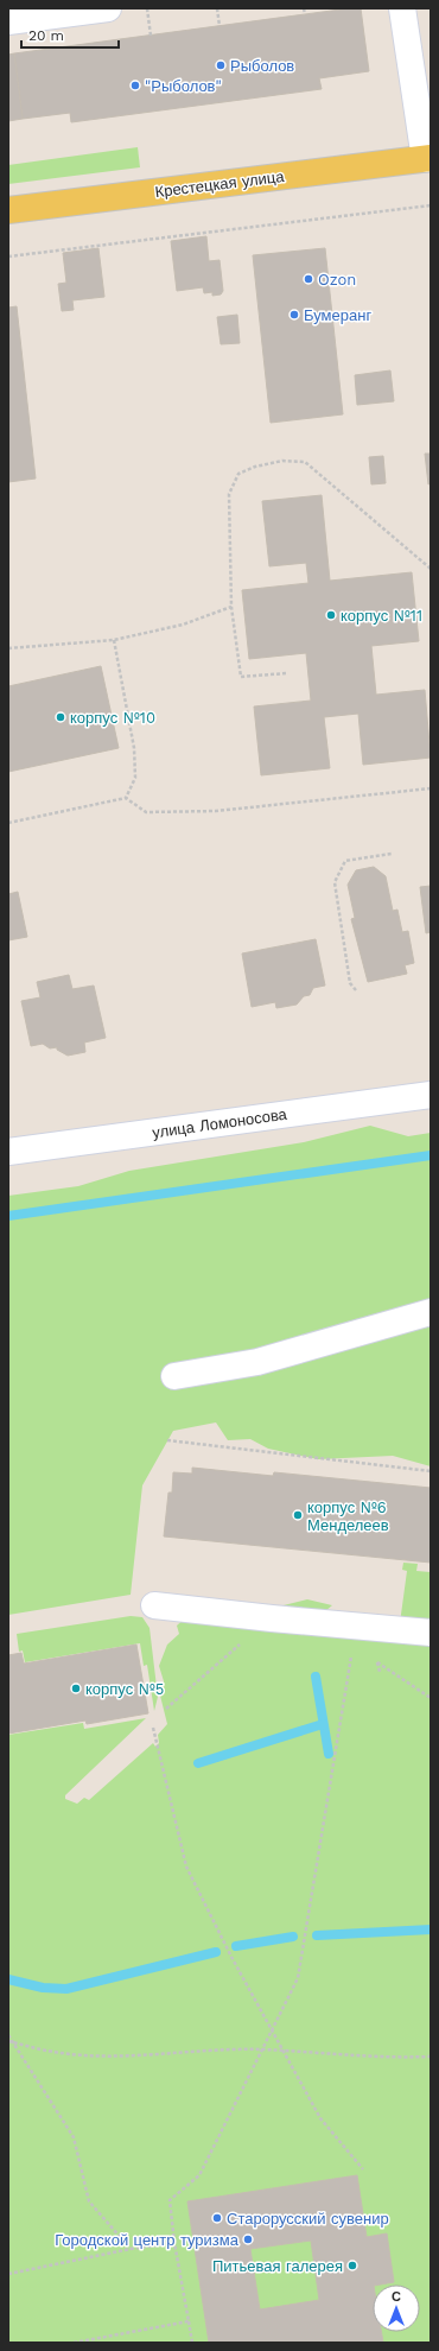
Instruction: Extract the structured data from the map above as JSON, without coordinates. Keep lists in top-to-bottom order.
{
  "streets": {
    "main road": ["Крестецкая улица"],
    "street": ["улица Ломоносова"]
  },
  "places": [
    "Рыболов",
    "\"Рыболов\"",
    "Ozon",
    "Бумеранг",
    "корпус №11",
    "корпус №10",
    "корпус №6 Менделеев",
    "корпус №5",
    "Старорусский сувенир",
    "Городской центр туризма",
    "Питьевая галерея"
  ],
  "scale_bar": "20 m",
  "north": "top"
}
